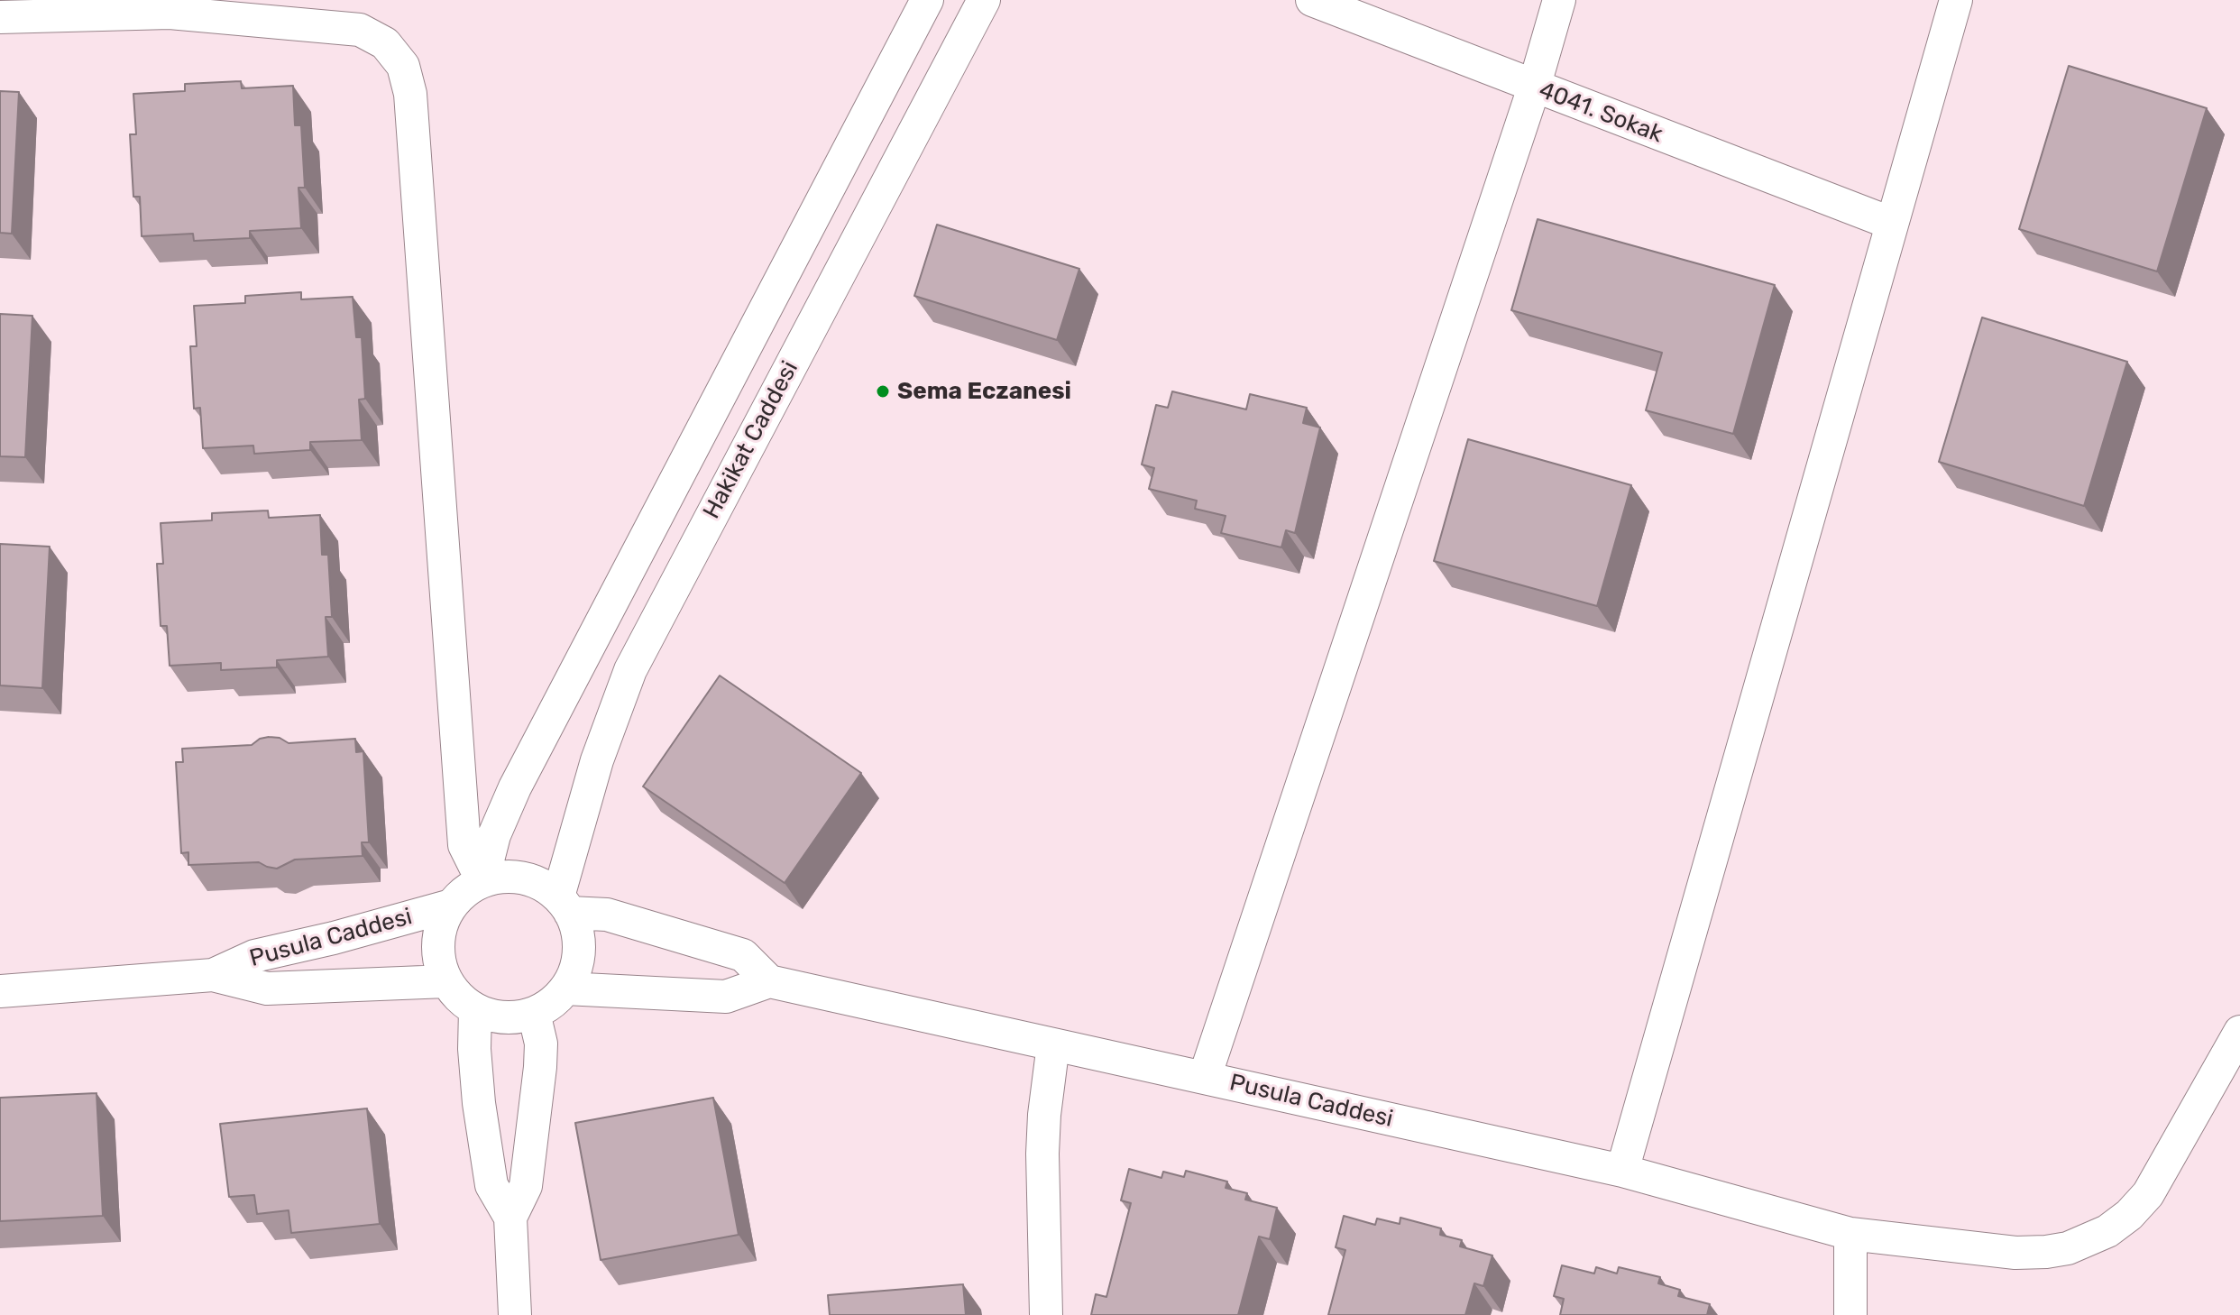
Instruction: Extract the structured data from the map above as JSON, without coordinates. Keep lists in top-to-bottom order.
{
  "streets": {
    "street": ["4041. Sokak", "Hakikat Caddesi", "Pusula Caddesi"]
  },
  "crossings": [
    ["Hakikat Caddesi", "Pusula Caddesi"]
  ],
  "places": ["Sema Eczanesi"]
}
